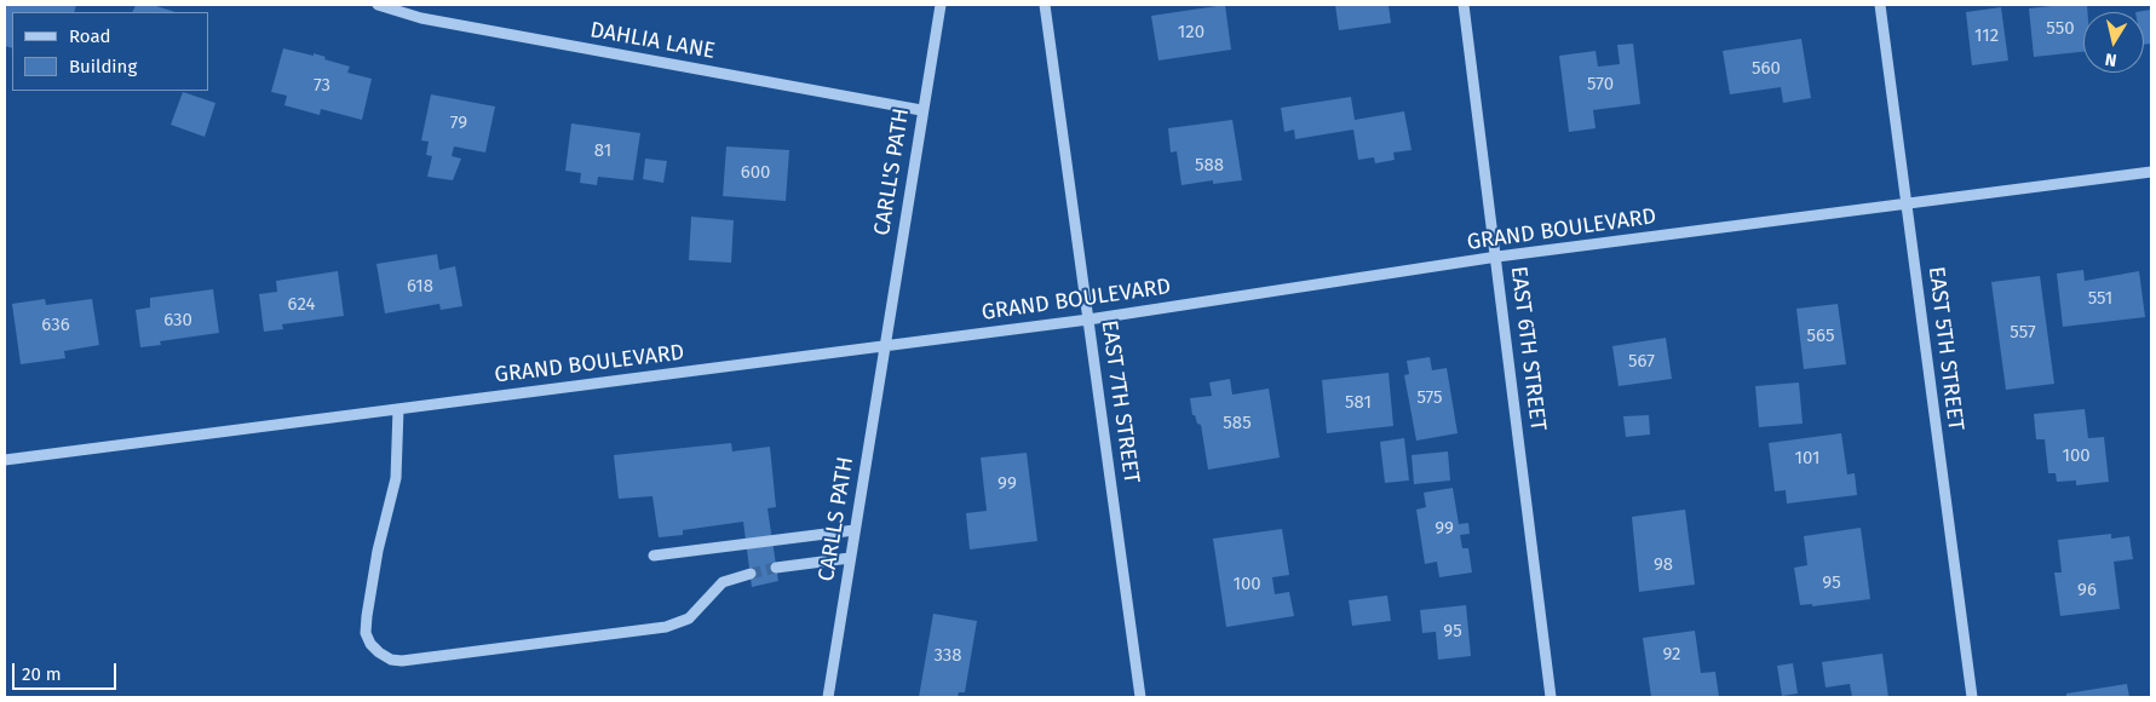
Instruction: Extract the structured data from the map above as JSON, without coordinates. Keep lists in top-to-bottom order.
{
  "streets": {
    "street": [
      "DAHLIA LANE",
      "CARLL'S PATH",
      "GRAND BOULEVARD",
      "EAST 6TH STREET",
      "EAST 5TH STREET",
      "EAST 7TH STREET",
      "CARLLS PATH"
    ]
  },
  "crossings": [
    ["DAHLIA LANE", "CARLL'S PATH"],
    ["CARLL'S PATH", "GRAND BOULEVARD"],
    ["CARLL'S PATH", "CARLLS PATH"],
    ["GRAND BOULEVARD", "EAST 6TH STREET"],
    ["GRAND BOULEVARD", "EAST 5TH STREET"],
    ["GRAND BOULEVARD", "EAST 7TH STREET"],
    ["GRAND BOULEVARD", "CARLLS PATH"]
  ],
  "house_numbers": [
    "550",
    "120",
    "112",
    "560",
    "570",
    "73",
    "79",
    "81",
    "588",
    "600",
    "618",
    "551",
    "624",
    "630",
    "636",
    "557",
    "565",
    "567",
    "575",
    "581",
    "585",
    "100",
    "101",
    "99",
    "99",
    "98",
    "95",
    "100",
    "96",
    "95",
    "92",
    "338"
  ],
  "legend": ["Road", "Building"],
  "scale_bar": "20 m",
  "north": "bottom"
}
